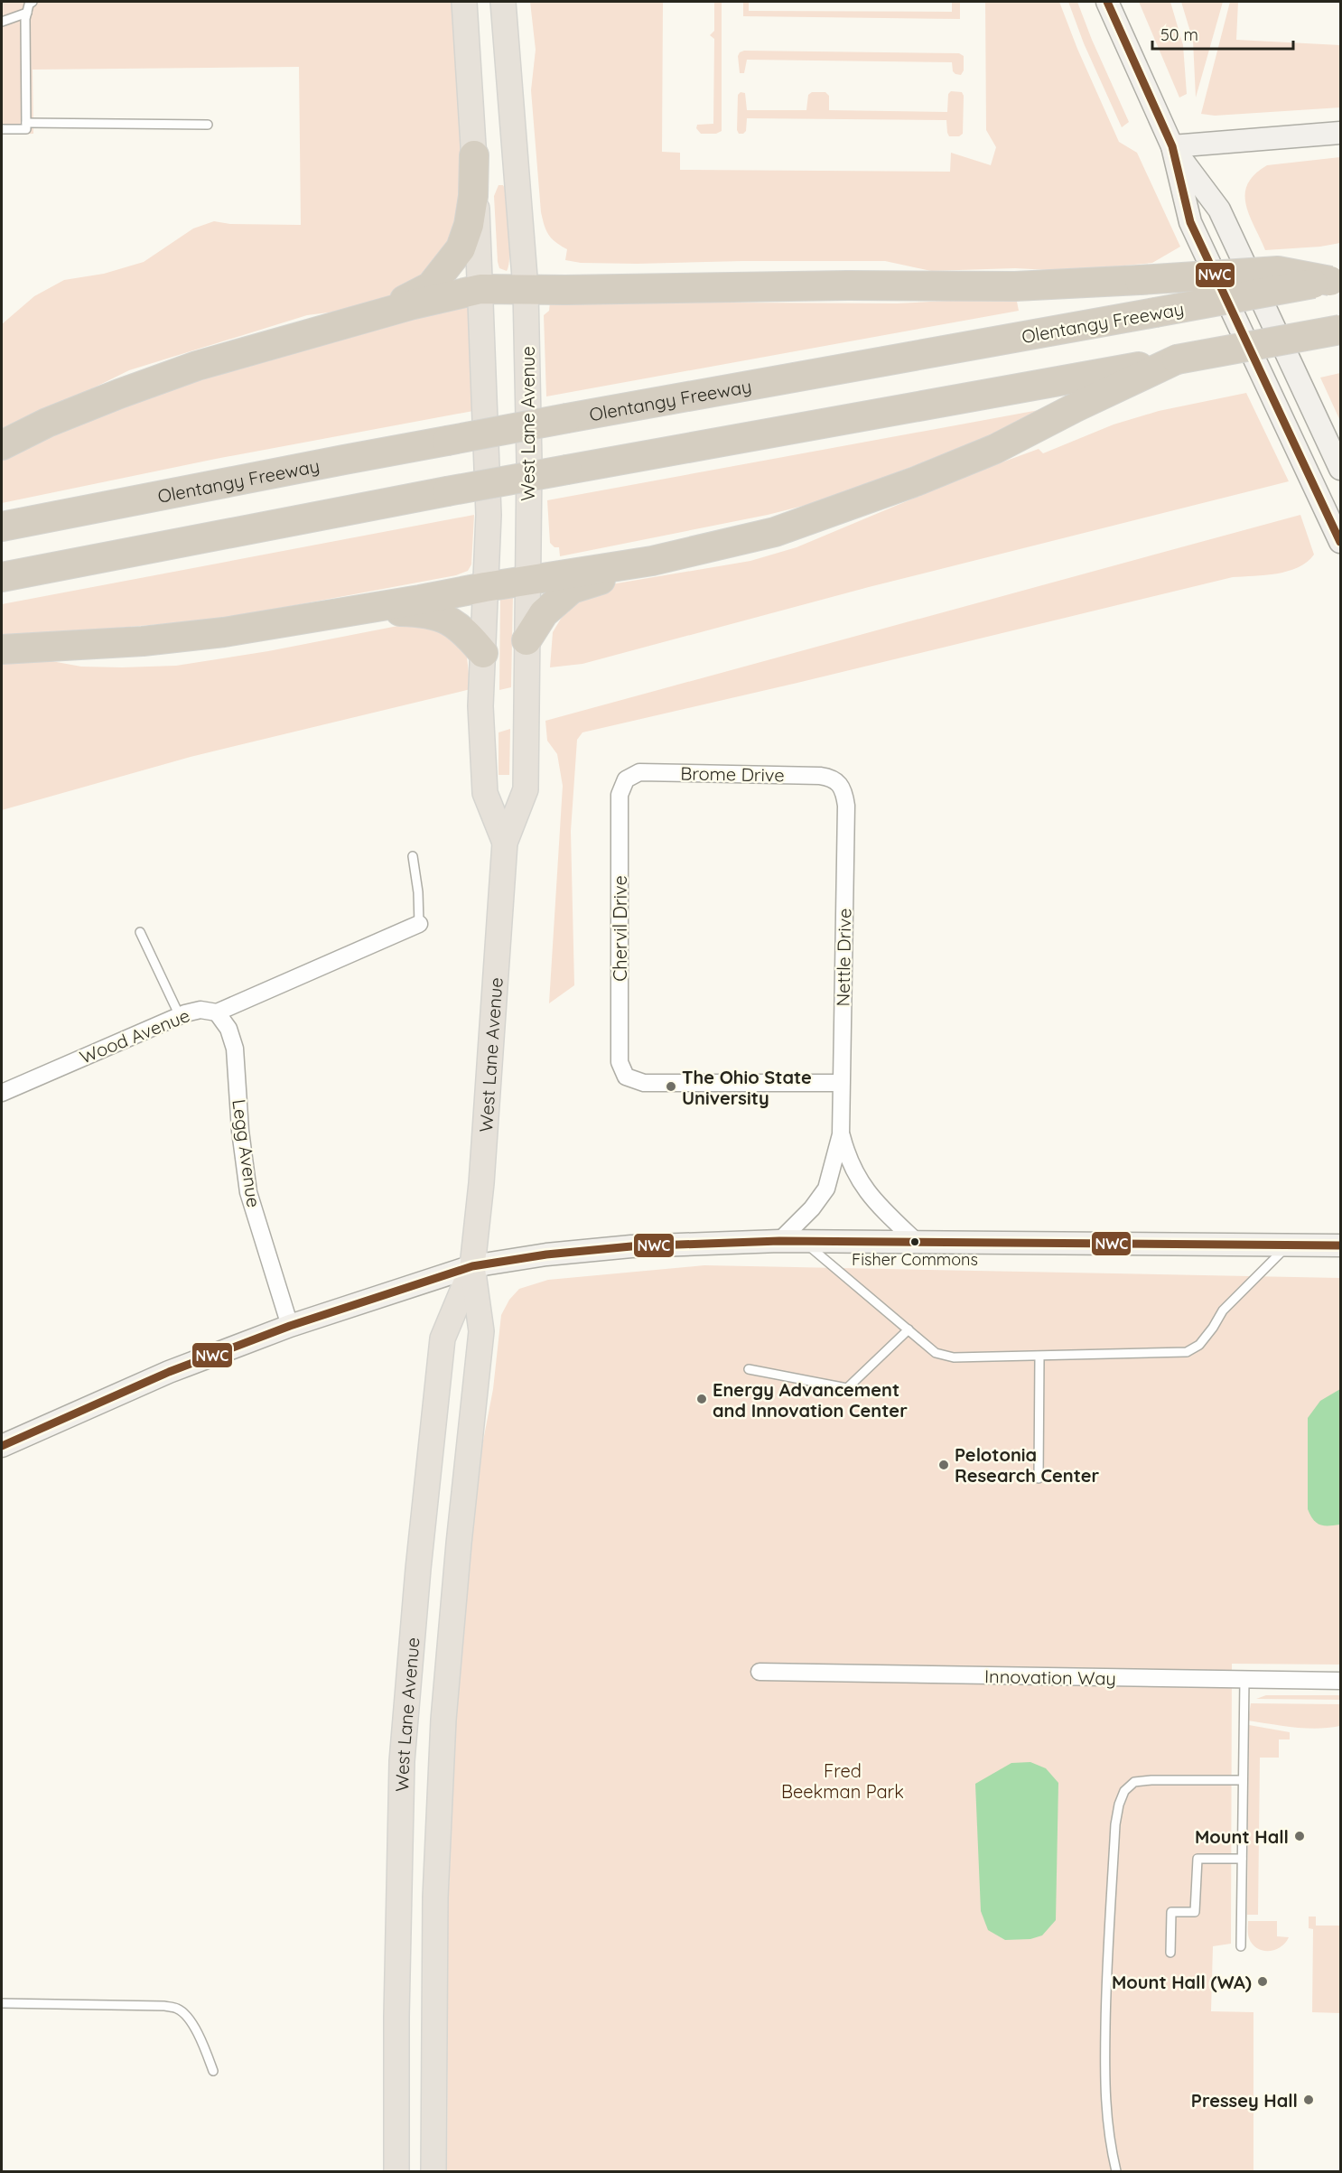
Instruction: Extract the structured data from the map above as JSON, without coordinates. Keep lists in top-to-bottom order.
{
  "streets": {
    "highway": ["Olentangy Freeway"],
    "main road": ["West Lane Avenue"],
    "street": [
      "Brome Drive",
      "Chervil Drive",
      "Nettle Drive",
      "Wood Avenue",
      "Legg Avenue",
      "Innovation Way"
    ]
  },
  "crossings": [
    ["Brome Drive", "Chervil Drive"],
    ["Brome Drive", "Nettle Drive"],
    ["Chervil Drive", "Nettle Drive"],
    ["Wood Avenue", "Legg Avenue"]
  ],
  "parks": ["Fred Beekman Park"],
  "places": [
    "The Ohio State University",
    "Fisher Commons",
    "Energy Advancement and Innovation Center",
    "Pelotonia Research Center",
    "Mount Hall",
    "Mount Hall (WA)",
    "Pressey Hall"
  ],
  "lines": ["transit line NWC"],
  "scale_bar": "50 m"
}
